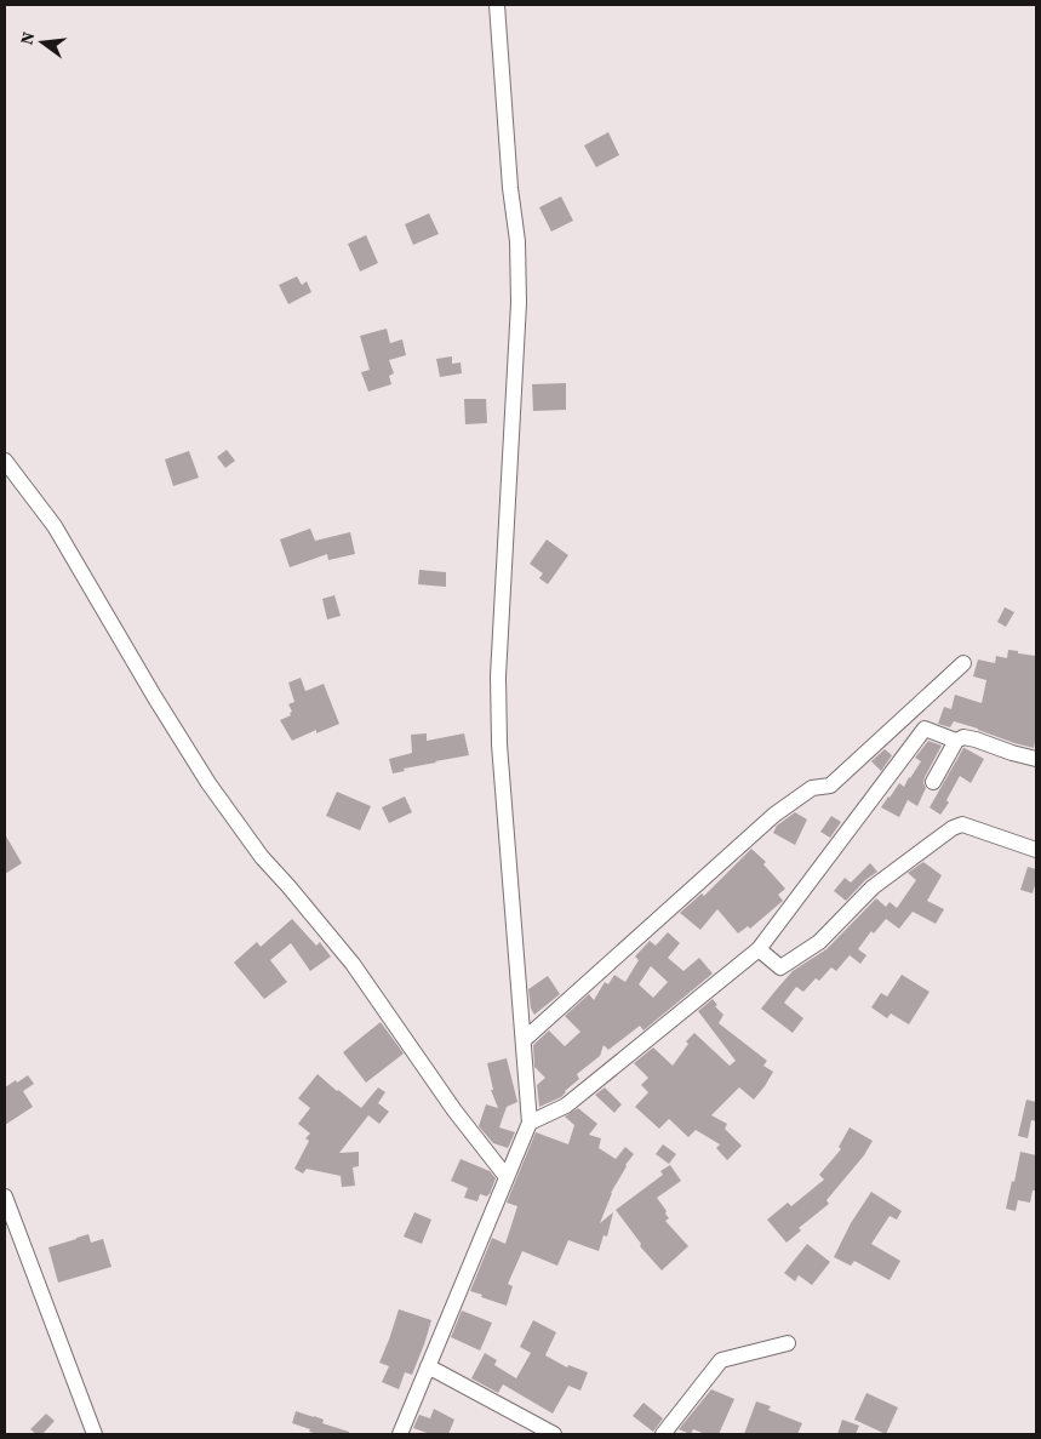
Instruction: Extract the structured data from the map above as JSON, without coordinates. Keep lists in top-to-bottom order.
{
  "north": "left"
}
